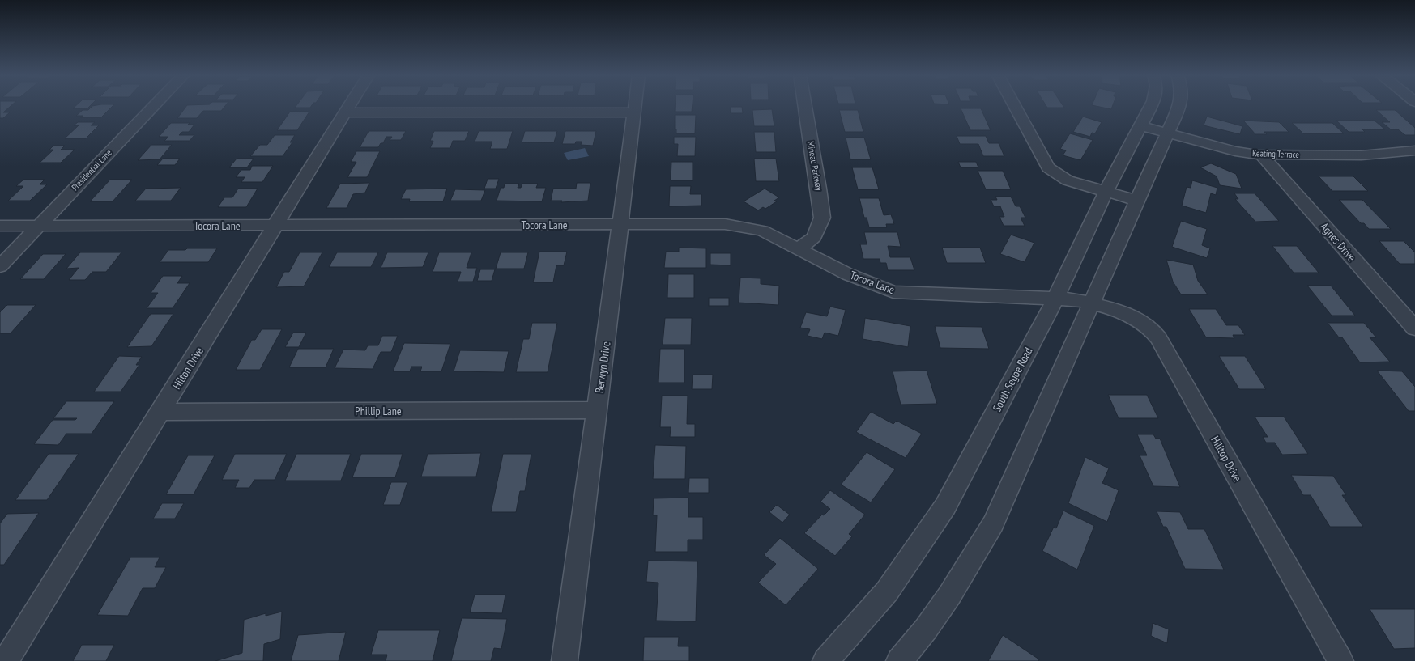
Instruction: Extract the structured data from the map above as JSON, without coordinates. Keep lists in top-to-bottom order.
{
  "streets": {
    "street": [
      "Keating Terrace",
      "Mineau Parkway",
      "Presidential Lane",
      "Tocora Lane",
      "Agnes Drive",
      "Berwyn Drive",
      "Hilton Drive",
      "South Segoe Road",
      "Phillip Lane",
      "Hilltop Drive"
    ]
  },
  "crossings": [
    ["Keating Terrace", "Agnes Drive"],
    ["Keating Terrace", "South Segoe Road"],
    ["Mineau Parkway", "Tocora Lane"],
    ["Presidential Lane", "Tocora Lane"],
    ["Tocora Lane", "Berwyn Drive"],
    ["Tocora Lane", "Hilton Drive"],
    ["Tocora Lane", "South Segoe Road"],
    ["Tocora Lane", "Hilltop Drive"],
    ["Berwyn Drive", "Phillip Lane"],
    ["Hilton Drive", "Phillip Lane"],
    ["South Segoe Road", "Hilltop Drive"]
  ]
}
